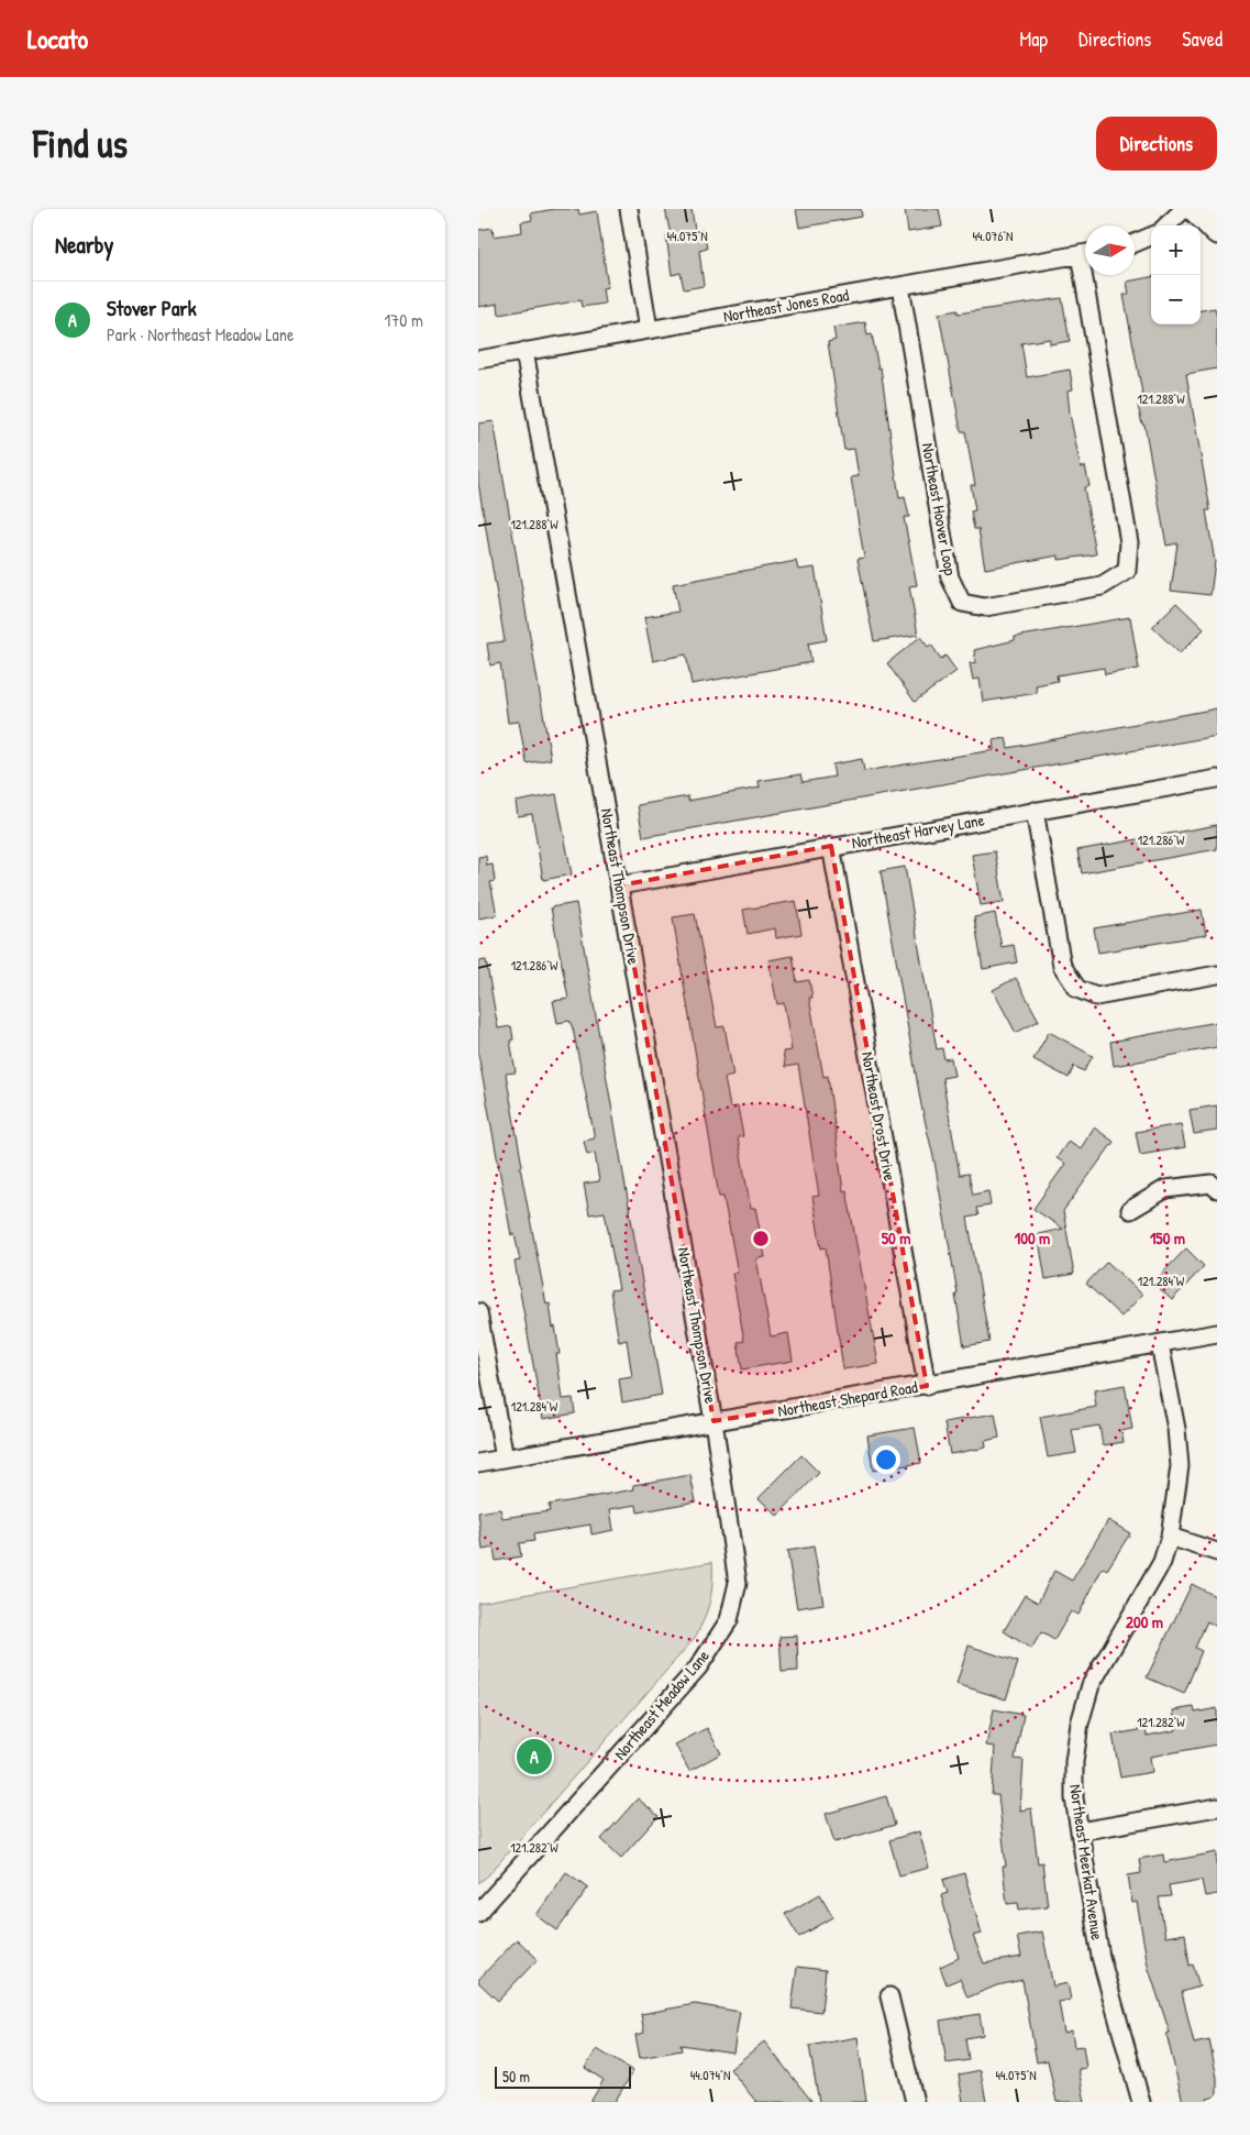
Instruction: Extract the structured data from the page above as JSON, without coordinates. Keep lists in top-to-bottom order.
{
  "streets": {
    "street": [
      "Northeast Jones Road",
      "Northeast Hoover Loop",
      "Northeast Harvey Lane",
      "Northeast Thompson Drive",
      "Northeast Drost Drive",
      "Northeast Shepard Road",
      "Northeast Meadow Lane",
      "Northeast Meerkat Avenue"
    ]
  },
  "crossings": [
    ["Northeast Jones Road", "Northeast Hoover Loop"],
    ["Northeast Jones Road", "Northeast Thompson Drive"],
    ["Northeast Harvey Lane", "Northeast Thompson Drive"],
    ["Northeast Harvey Lane", "Northeast Drost Drive"],
    ["Northeast Thompson Drive", "Northeast Shepard Road"],
    ["Northeast Thompson Drive", "Northeast Meadow Lane"],
    ["Northeast Drost Drive", "Northeast Shepard Road"],
    ["Northeast Shepard Road", "Northeast Meadow Lane"],
    ["Northeast Shepard Road", "Northeast Meerkat Avenue"]
  ],
  "scale_bar": "50 m",
  "north": "right",
  "page": {
    "header": "Locato",
    "nav": ["Map", "Directions", "Saved"],
    "buttons": "Directions",
    "title": "Find us",
    "heading": "Nearby",
    "map_buttons": ["+", "−"],
    "list": [
      {
        "mark": "A",
        "name": "Stover Park",
        "note": "Park · Northeast Meadow Lane",
        "value": "170 m"
      }
    ],
    "pins": "A",
    "scale": "50 m"
  },
  "coordinates": [
    "44.075°N",
    "44.076°N",
    "121.288°W",
    "121.286°W",
    "121.284°W",
    "121.282°W",
    "44.074°N"
  ],
  "rings": [
    "50 m",
    "100 m",
    "150 m",
    "200 m"
  ]
}
